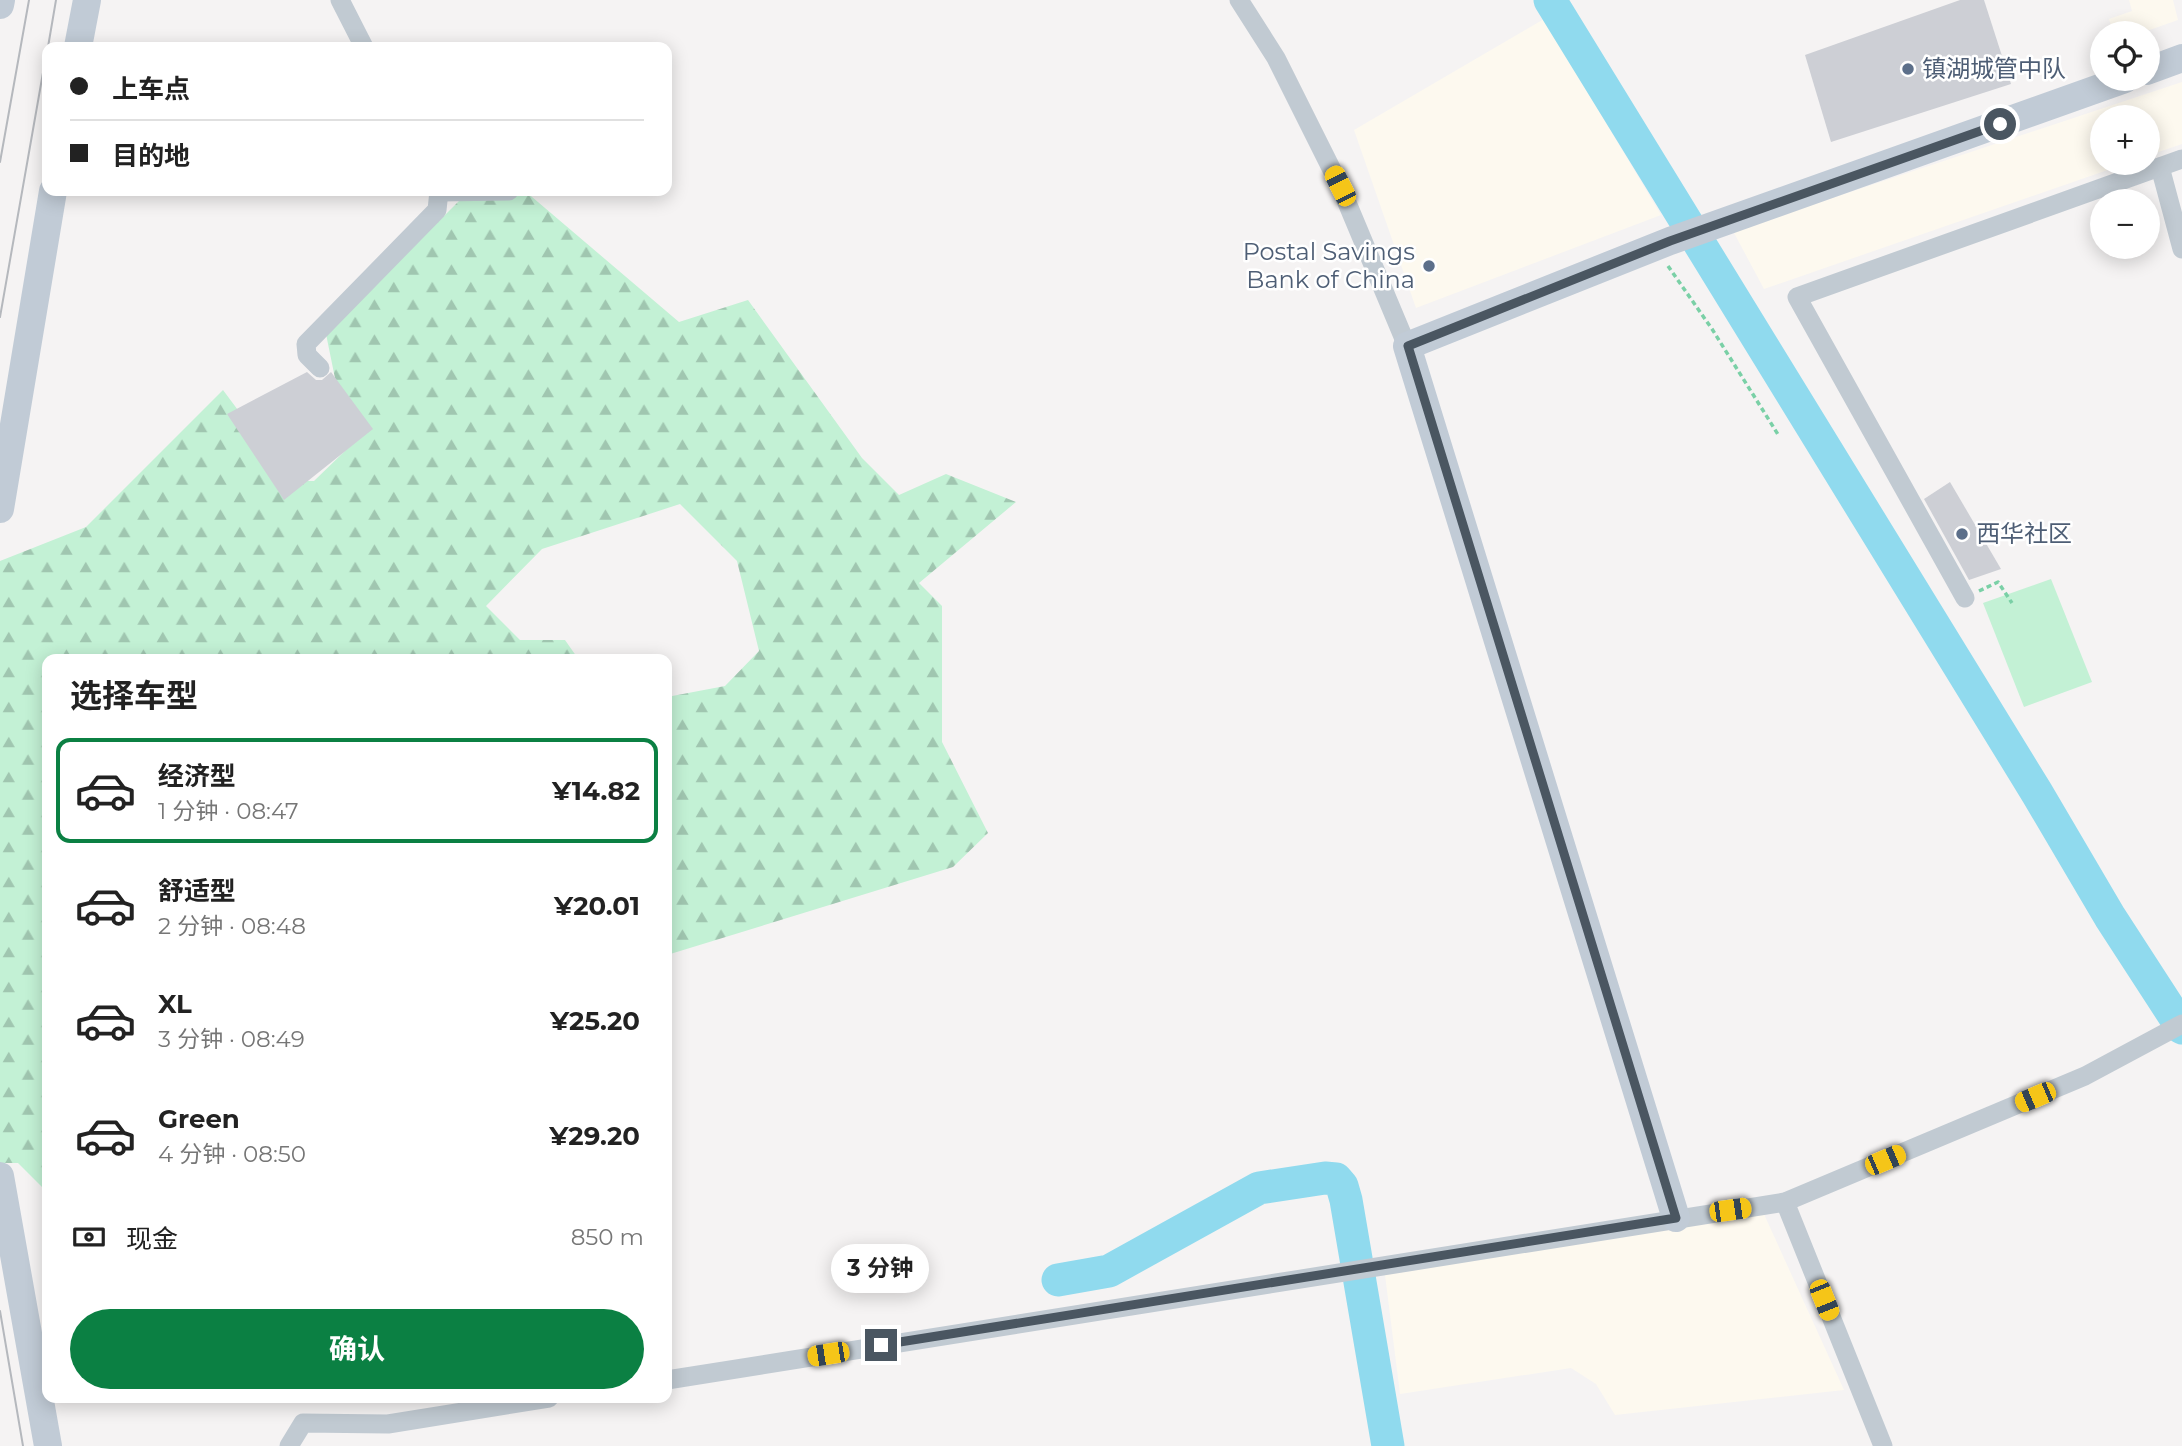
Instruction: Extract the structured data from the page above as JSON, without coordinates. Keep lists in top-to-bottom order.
{
  "places": ["镇湖城管中队", "Postal Savings Bank of China", "西华社区"],
  "page": {
    "map_buttons": ["+", "−"],
    "banner": ["上车点", "目的地"],
    "heading": "选择车型",
    "list": [
      {
        "name": "经济型",
        "note": "1 分钟 · 08:47",
        "value": "¥14.82"
      },
      {
        "name": "舒适型",
        "note": "2 分钟 · 08:48",
        "value": "¥20.01"
      },
      {
        "name": "XL",
        "note": "3 分钟 · 08:49",
        "value": "¥25.20"
      },
      {
        "name": "Green",
        "note": "4 分钟 · 08:50",
        "value": "¥29.20"
      }
    ],
    "pay": ["现金", "850 m"],
    "bubble": "3 分钟",
    "buttons": "确认"
  }
}
